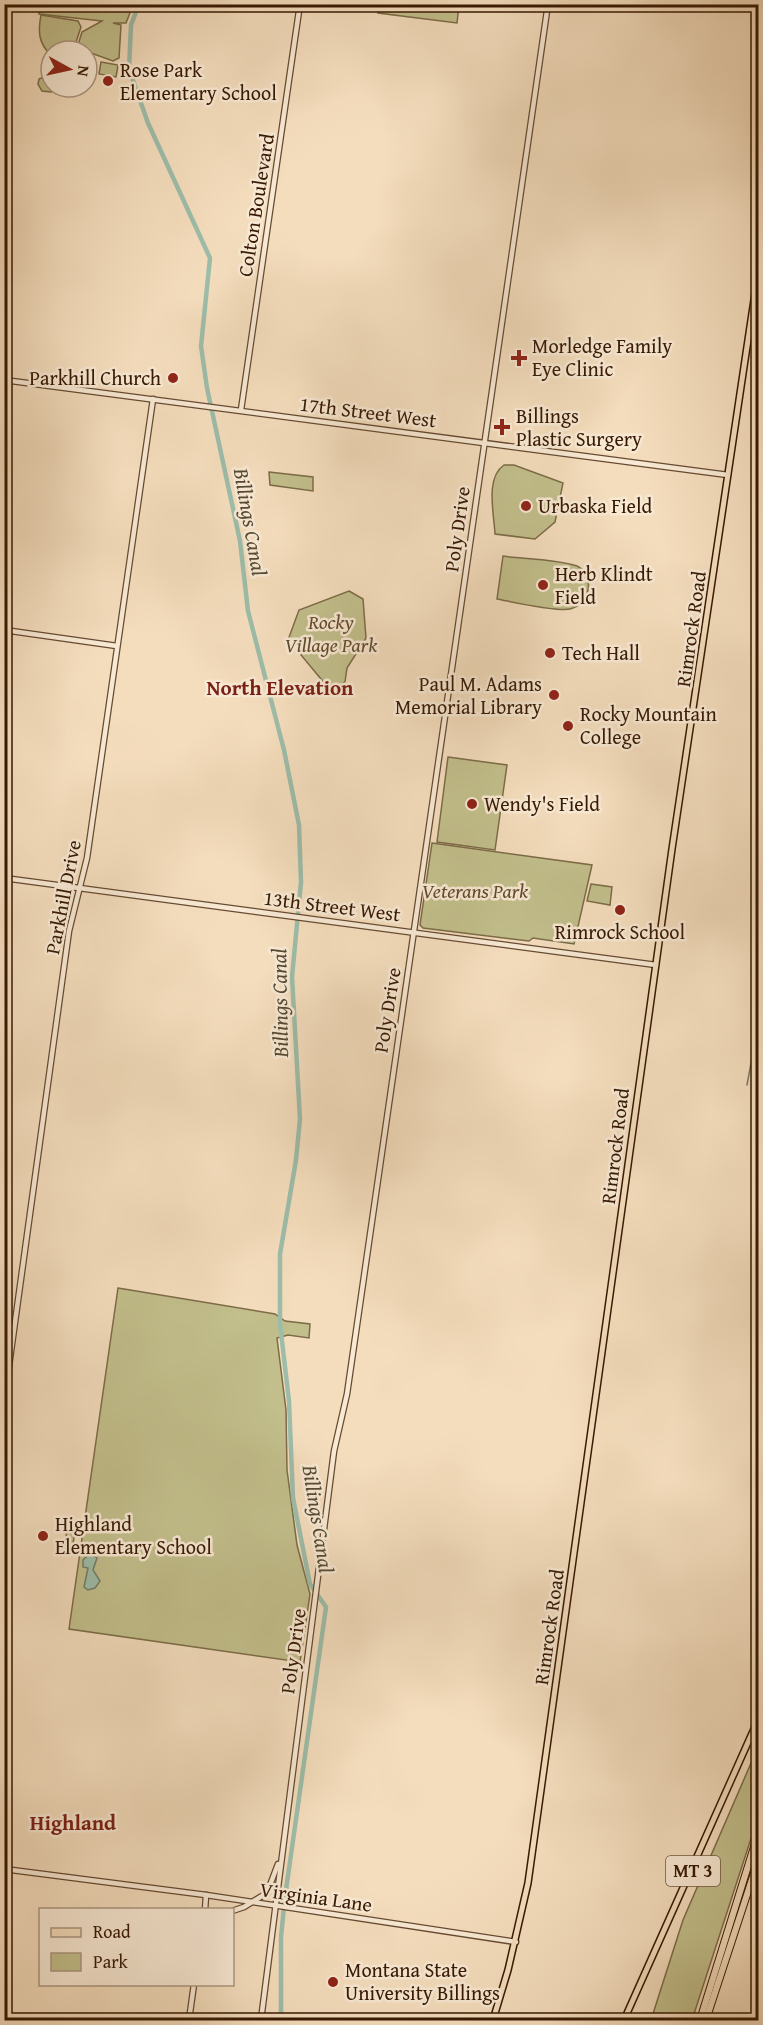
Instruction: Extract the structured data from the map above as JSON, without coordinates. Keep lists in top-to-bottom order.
{
  "streets": {
    "main road": ["Rimrock Road", "MT 3"],
    "street": [
      "Colton Boulevard",
      "17th Street West",
      "Poly Drive",
      "Parkhill Drive",
      "13th Street West",
      "Virginia Lane"
    ]
  },
  "crossings": [
    ["Colton Boulevard", "17th Street West"],
    ["17th Street West", "Poly Drive"],
    ["17th Street West", "Rimrock Road"],
    ["17th Street West", "Parkhill Drive"],
    ["Poly Drive", "13th Street West"],
    ["Poly Drive", "Virginia Lane"],
    ["Rimrock Road", "13th Street West"],
    ["Rimrock Road", "Virginia Lane"],
    ["Parkhill Drive", "13th Street West"]
  ],
  "districts": ["North Elevation", "Highland"],
  "water": ["Billings Canal"],
  "parks": ["Rocky Village Park", "Veterans Park"],
  "places": {
    "other": [
      "Rose Park Elementary School",
      "Parkhill Church",
      "Urbaska Field",
      "Herb Klindt Field",
      "Tech Hall",
      "Paul M. Adams Memorial Library",
      "Rocky Mountain College",
      "Wendy's Field",
      "Rimrock School",
      "Highland Elementary School",
      "Montana State University Billings"
    ],
    "health": ["Morledge Family Eye Clinic", "Billings Plastic Surgery"]
  },
  "legend": ["Road", "Park"],
  "north": "right"
}
